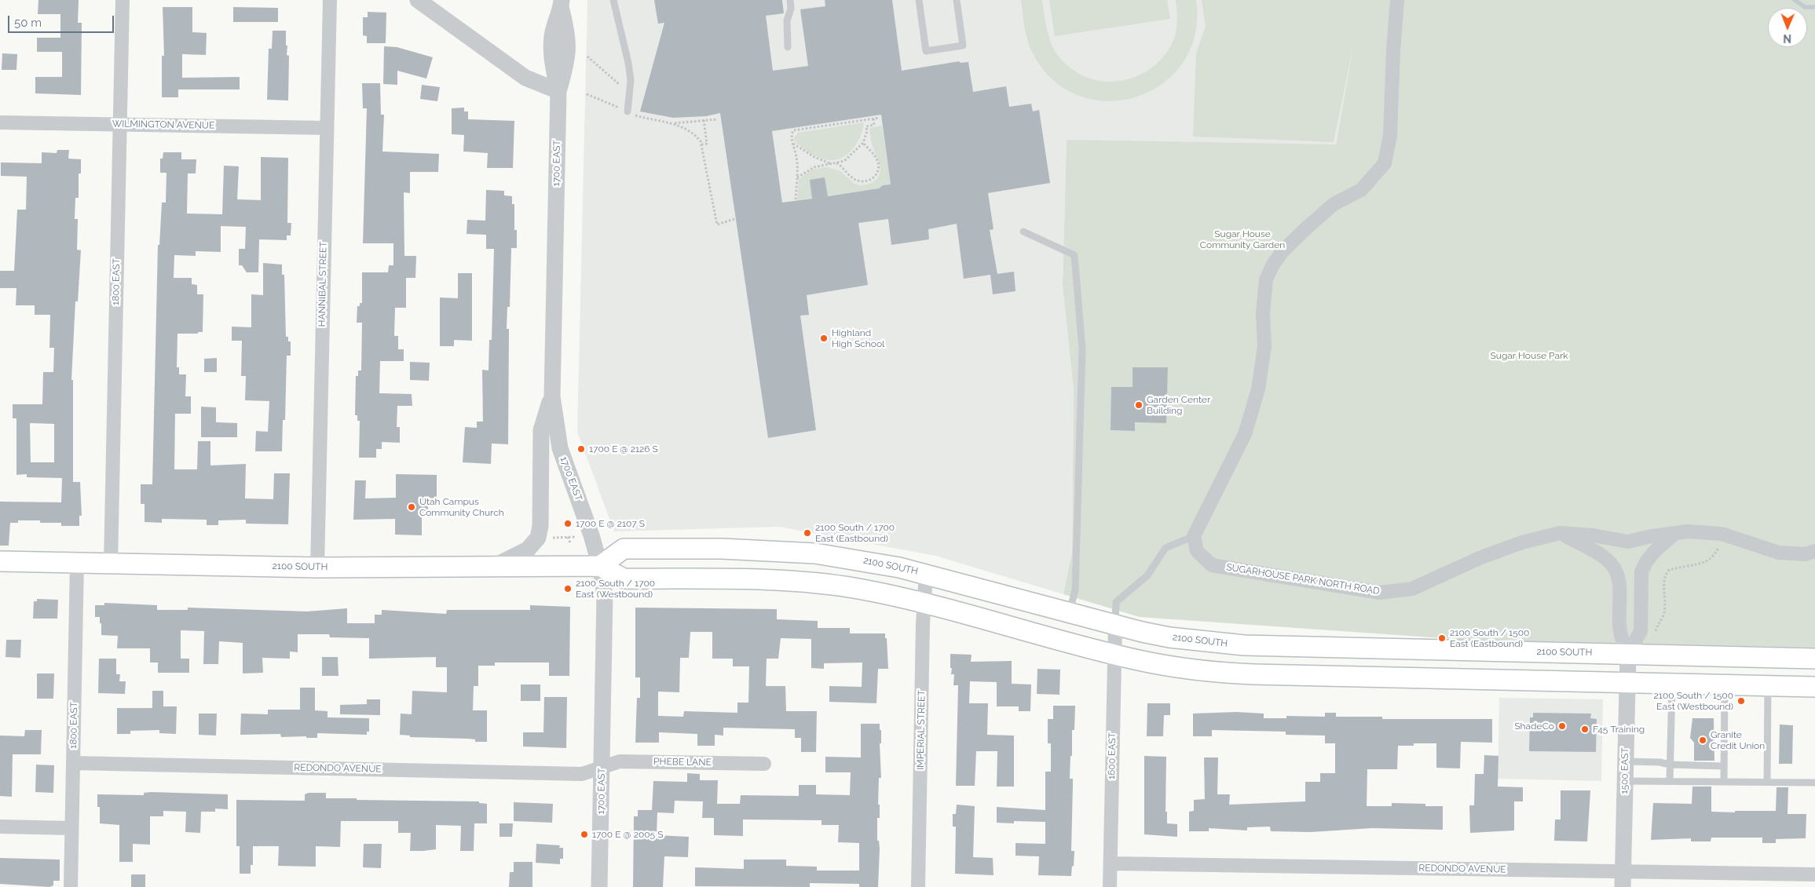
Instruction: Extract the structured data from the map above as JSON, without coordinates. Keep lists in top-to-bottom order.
{
  "streets": {
    "main road": ["2100 SOUTH"],
    "street": [
      "WILMINGTON AVENUE",
      "1700 EAST",
      "1800 EAST",
      "HANNIBAL STREET",
      "SUGARHOUSE PARK NORTH ROAD",
      "IMPERIAL STREET",
      "1600 EAST",
      "PHEBE LANE",
      "REDONDO AVENUE",
      "1500 EAST"
    ]
  },
  "crossings": [
    ["WILMINGTON AVENUE", "1800 EAST"],
    ["WILMINGTON AVENUE", "HANNIBAL STREET"],
    ["1700 EAST", "2100 SOUTH"],
    ["1700 EAST", "PHEBE LANE"],
    ["1700 EAST", "REDONDO AVENUE"],
    ["1800 EAST", "2100 SOUTH"],
    ["1800 EAST", "REDONDO AVENUE"],
    ["HANNIBAL STREET", "2100 SOUTH"],
    ["2100 SOUTH", "IMPERIAL STREET"],
    ["2100 SOUTH", "1600 EAST"],
    ["2100 SOUTH", "1500 EAST"],
    ["SUGARHOUSE PARK NORTH ROAD", "1500 EAST"],
    ["1600 EAST", "REDONDO AVENUE"],
    ["PHEBE LANE", "REDONDO AVENUE"],
    ["REDONDO AVENUE", "1500 EAST"]
  ],
  "parks": ["Sugar House Community Garden", "Sugar House Park"],
  "places": [
    "Highland High School",
    "Garden Center Building",
    "1700 E @ 2126 S",
    "Utah Campus Community Church",
    "1700 E @ 2107 S",
    "2100 South / 1700 East (Eastbound)",
    "2100 South / 1700 East (Westbound)",
    "2100 South / 1500 East (Eastbound)",
    "2100 South / 1500 East (Westbound)",
    "ShadeCo",
    "F45 Training",
    "Granite Credit Union",
    "1700 E @ 2005 S"
  ],
  "scale_bar": "50 m",
  "north": "bottom"
}
